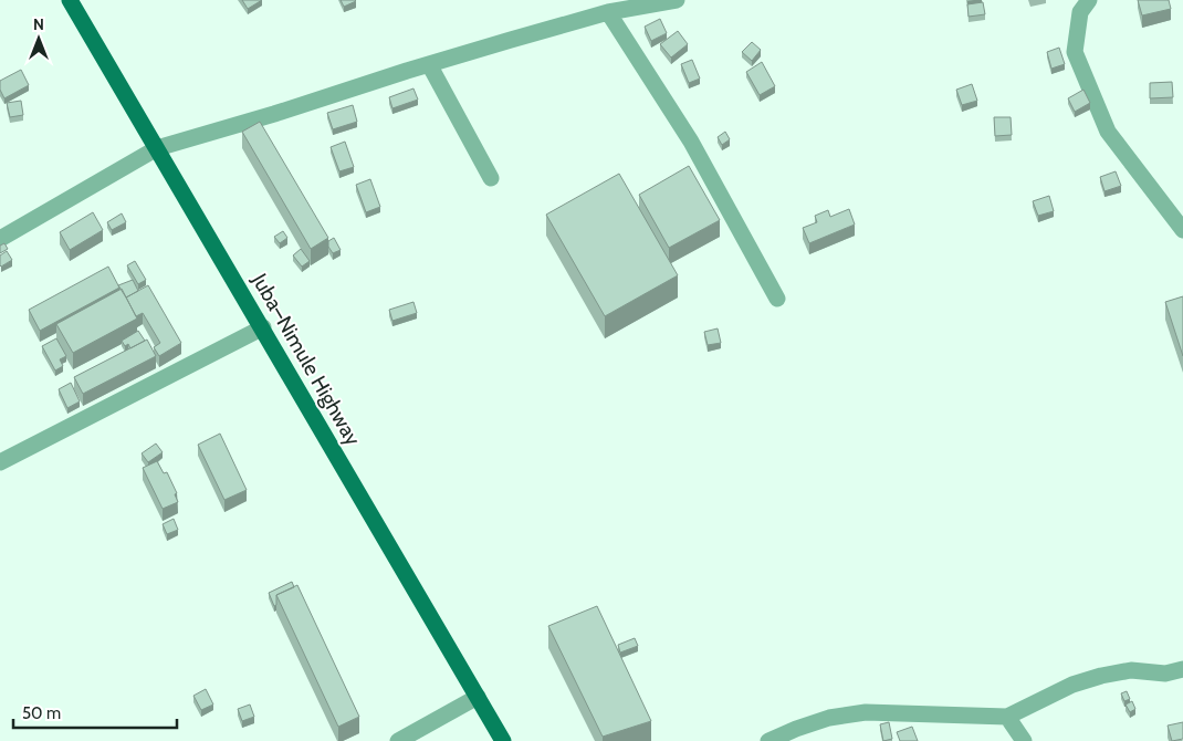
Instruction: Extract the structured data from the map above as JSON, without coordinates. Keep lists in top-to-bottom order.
{
  "streets": {
    "main road": ["Juba–Nimule Highway"]
  },
  "scale_bar": "50 m",
  "north": "top"
}
